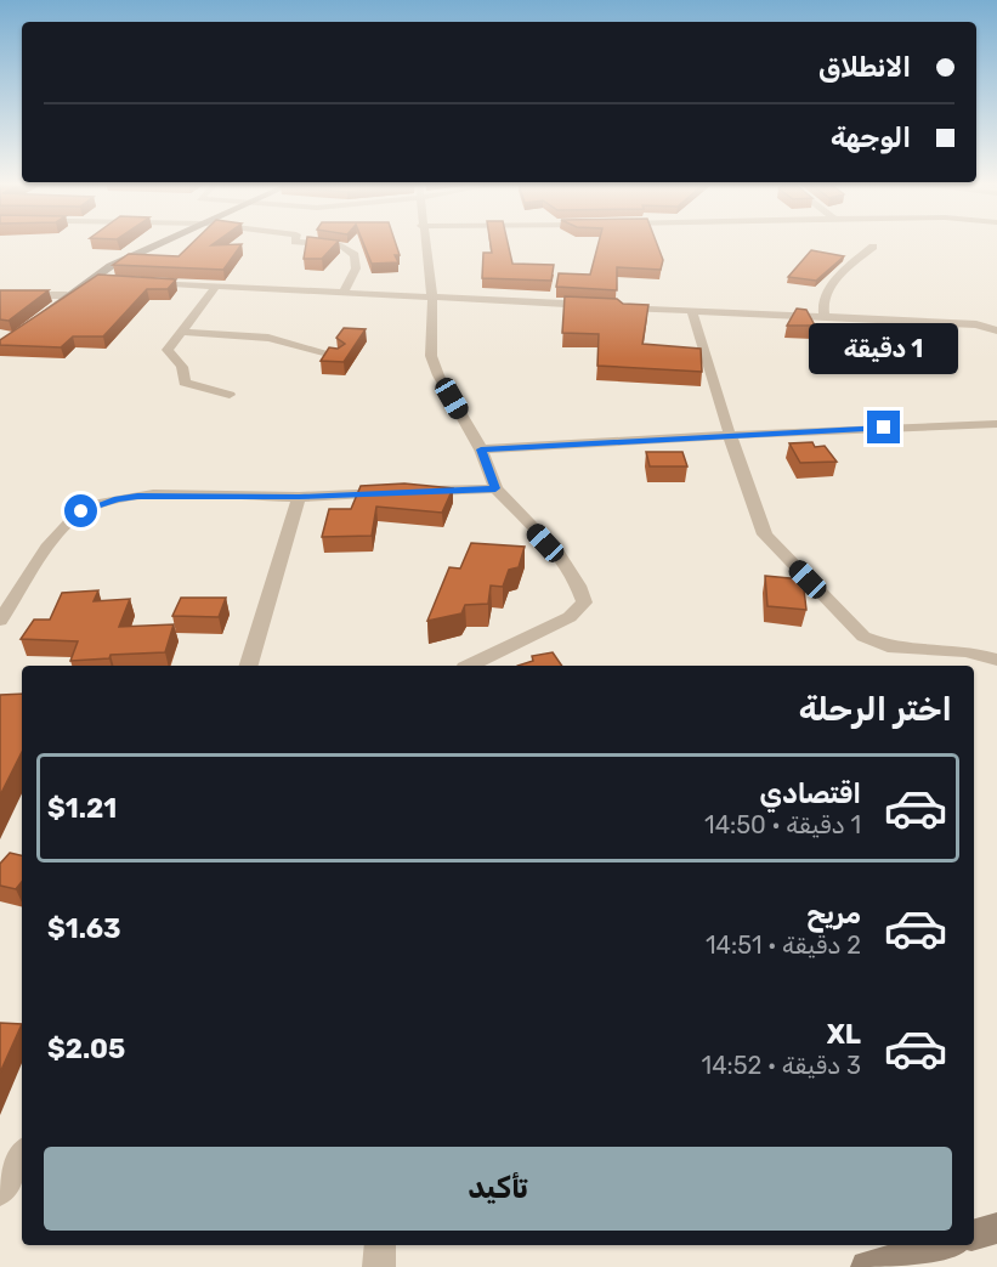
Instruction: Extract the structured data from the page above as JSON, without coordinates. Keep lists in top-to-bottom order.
{
  "page": {
    "banner": ["الانطلاق", "الوجهة"],
    "bubble": "1 دقيقة",
    "heading": "اختر الرحلة",
    "list": [
      {
        "name": "اقتصادي",
        "note": "1 دقيقة · 14:50",
        "value": "$1.21"
      },
      {
        "name": "مريح",
        "note": "2 دقيقة · 14:51",
        "value": "$1.63"
      },
      {
        "name": "XL",
        "note": "3 دقيقة · 14:52",
        "value": "$2.05"
      }
    ],
    "buttons": "تأكيد"
  }
}
